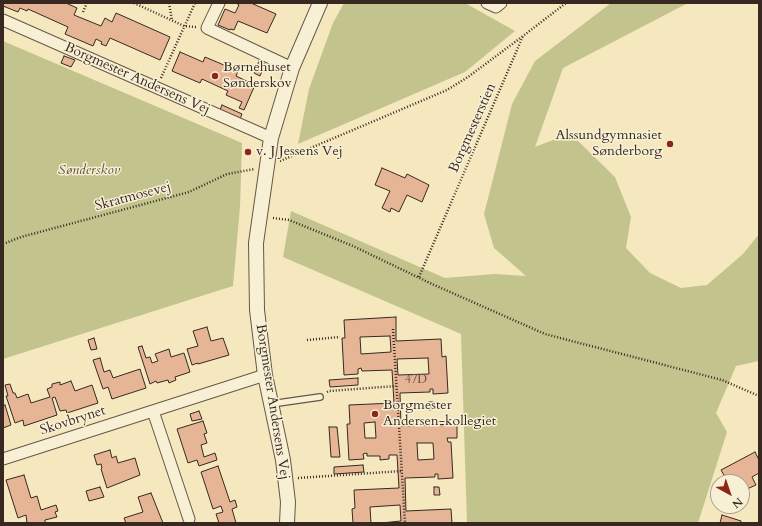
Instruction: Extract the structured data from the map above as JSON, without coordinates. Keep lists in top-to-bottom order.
{
  "streets": {
    "street": ["Borgmester Andersens Vej", "Skovbrynet"],
    "path": ["Borgmesterstien", "Skratmosevej"]
  },
  "crossings": [
    ["Borgmester Andersens Vej", "Skratmosevej"],
    ["Borgmester Andersens Vej", "Skovbrynet"],
    ["Borgmesterstien", "Skratmosevej"]
  ],
  "parks": ["Sønderskov"],
  "places": [
    "Børnehuset Sønderskov",
    "Alssundgymnasiet Sønderborg",
    "v. J Jessens Vej",
    "Borgmester Andersen-kollegiet"
  ],
  "house_numbers": ["47D"],
  "north": "bottom right"
}
